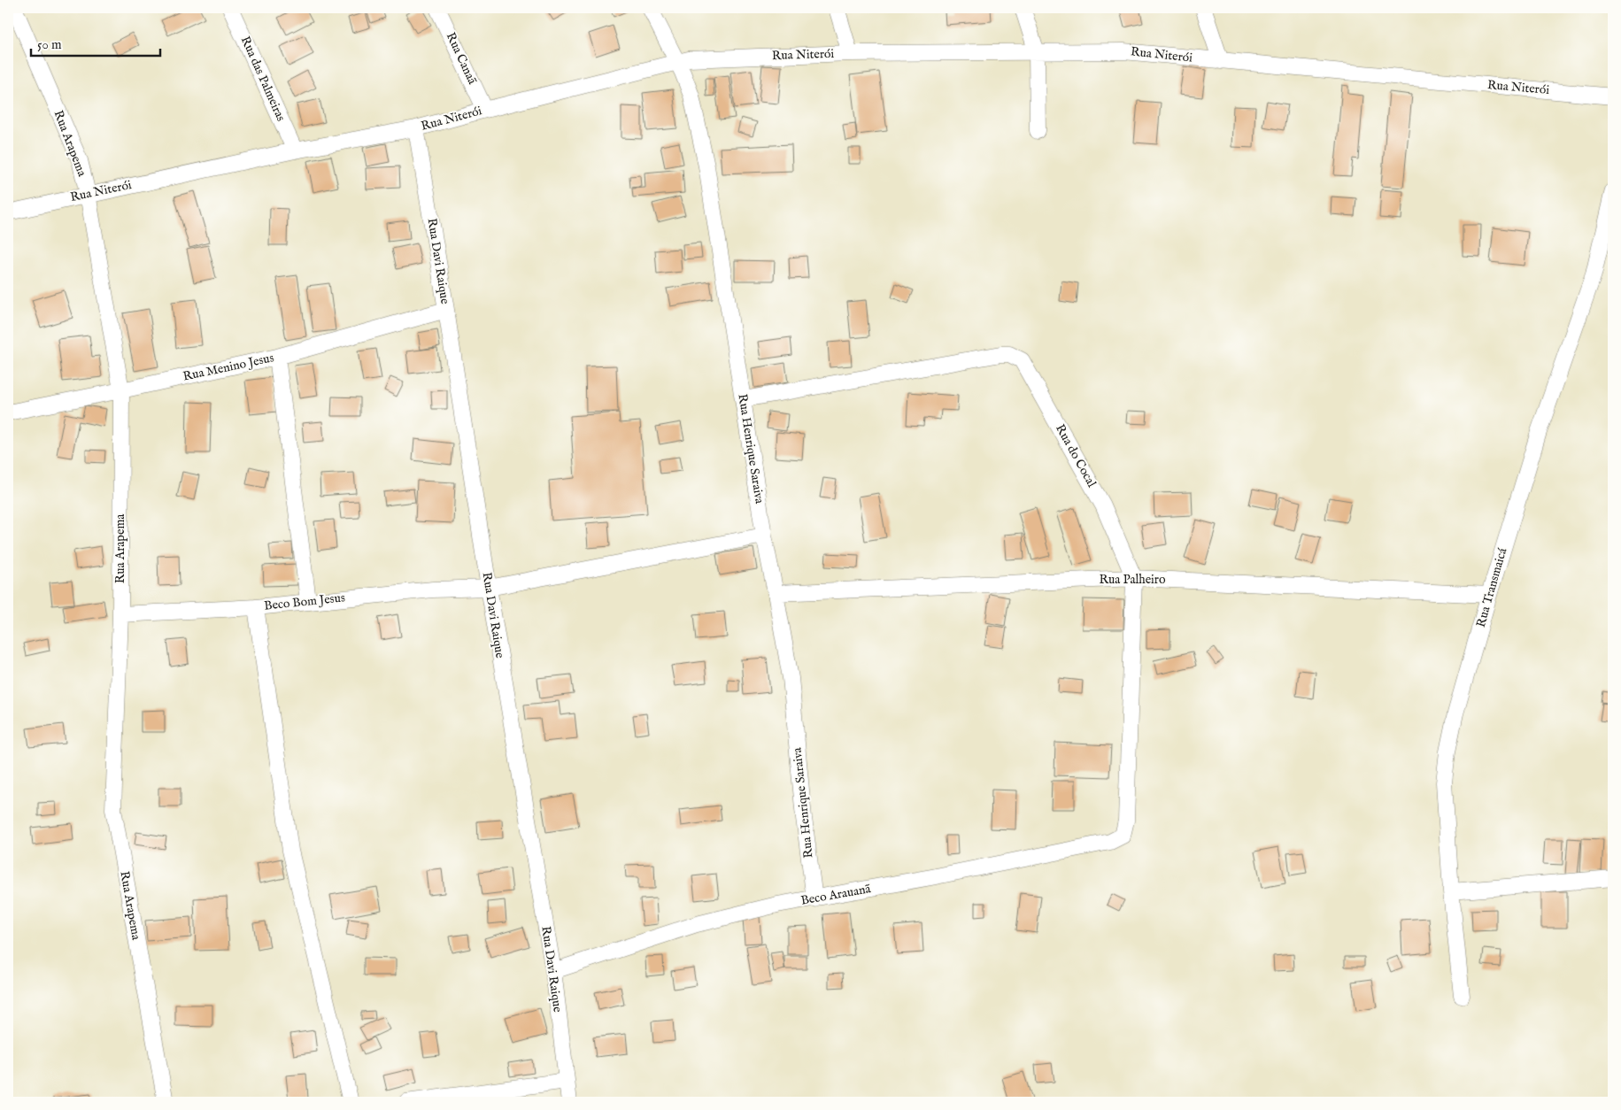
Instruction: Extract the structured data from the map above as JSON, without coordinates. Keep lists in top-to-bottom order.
{
  "streets": {
    "street": [
      "Rua Niterói",
      "Rua Canaã",
      "Rua das Palmeiras",
      "Rua Arapema",
      "Rua Davi Raique",
      "Rua Menino Jesus",
      "Rua Henrique Saraiva",
      "Rua do Cocal",
      "Rua Palheiro",
      "Rua Transmaicá",
      "Beco Bom Jesus",
      "Beco Arauanã"
    ]
  },
  "crossings": [
    ["Rua Niterói", "Rua Canaã"],
    ["Rua Niterói", "Rua das Palmeiras"],
    ["Rua Niterói", "Rua Arapema"],
    ["Rua Niterói", "Rua Davi Raique"],
    ["Rua Niterói", "Rua Henrique Saraiva"],
    ["Rua Arapema", "Rua Menino Jesus"],
    ["Rua Arapema", "Beco Bom Jesus"],
    ["Rua Davi Raique", "Rua Menino Jesus"],
    ["Rua Davi Raique", "Beco Bom Jesus"],
    ["Rua Davi Raique", "Beco Arauanã"],
    ["Rua Henrique Saraiva", "Rua do Cocal"],
    ["Rua Henrique Saraiva", "Rua Palheiro"],
    ["Rua Henrique Saraiva", "Beco Bom Jesus"],
    ["Rua Henrique Saraiva", "Beco Arauanã"],
    ["Rua do Cocal", "Rua Palheiro"],
    ["Rua do Cocal", "Beco Arauanã"],
    ["Rua Palheiro", "Rua Transmaicá"]
  ],
  "scale_bar": "50 m"
}
